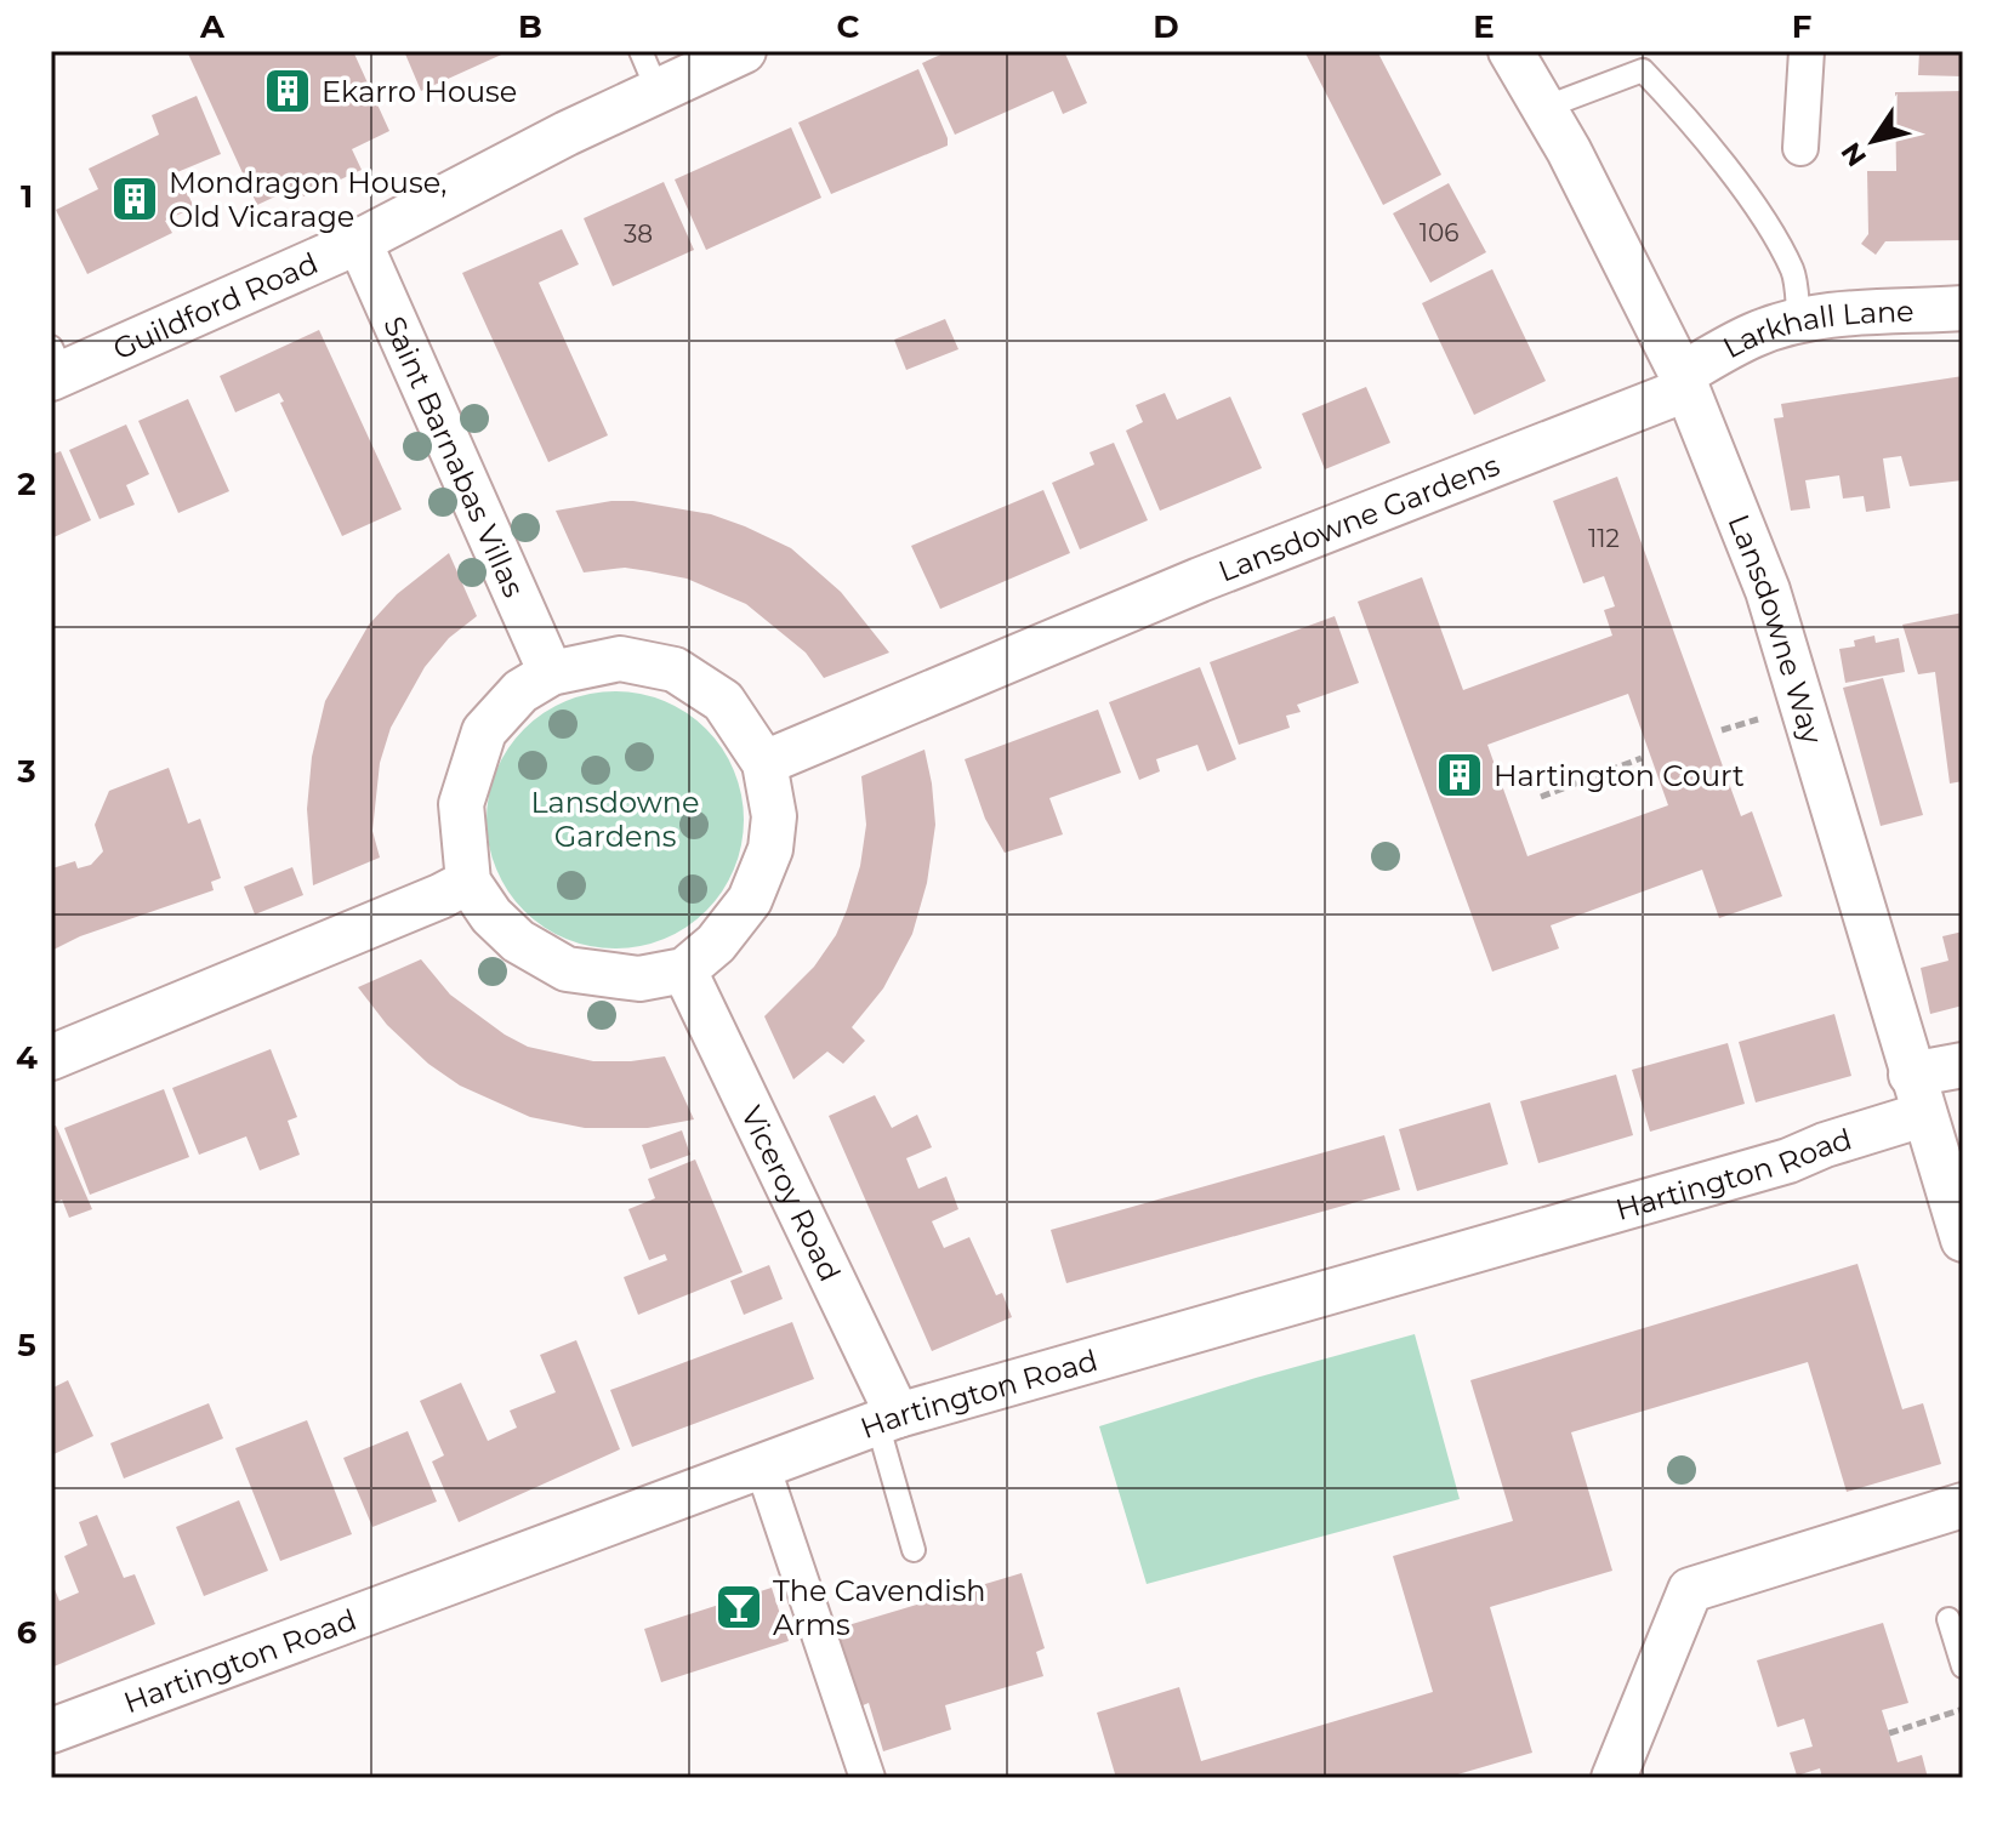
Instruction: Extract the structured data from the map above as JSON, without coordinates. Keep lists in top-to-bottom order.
{
  "streets": {
    "street": [
      "Guildford Road",
      "Larkhall Lane",
      "Saint Barnabas Villas",
      "Lansdowne Gardens",
      "Lansdowne Way",
      "Hartington Road",
      "Viceroy Road"
    ]
  },
  "crossings": [
    ["Guildford Road", "Saint Barnabas Villas"],
    ["Larkhall Lane", "Lansdowne Gardens"],
    ["Larkhall Lane", "Lansdowne Way"],
    ["Saint Barnabas Villas", "Lansdowne Gardens"],
    ["Saint Barnabas Villas", "Viceroy Road"],
    ["Lansdowne Gardens", "Lansdowne Way"],
    ["Lansdowne Gardens", "Viceroy Road"],
    ["Lansdowne Way", "Hartington Road"],
    ["Hartington Road", "Viceroy Road"]
  ],
  "parks": ["Lansdowne Gardens"],
  "places": {
    "building": ["Ekarro House", "Mondragon House, Old Vicarage", "Hartington Court"],
    "bar": ["The Cavendish Arms"]
  },
  "house_numbers": ["106", "38", "112"],
  "north": "bottom left",
  "grid": {
    "columns": [
      "A",
      "B",
      "C",
      "D",
      "E",
      "F"
    ],
    "rows": [
      "1",
      "2",
      "3",
      "4",
      "5",
      "6"
    ]
  }
}
